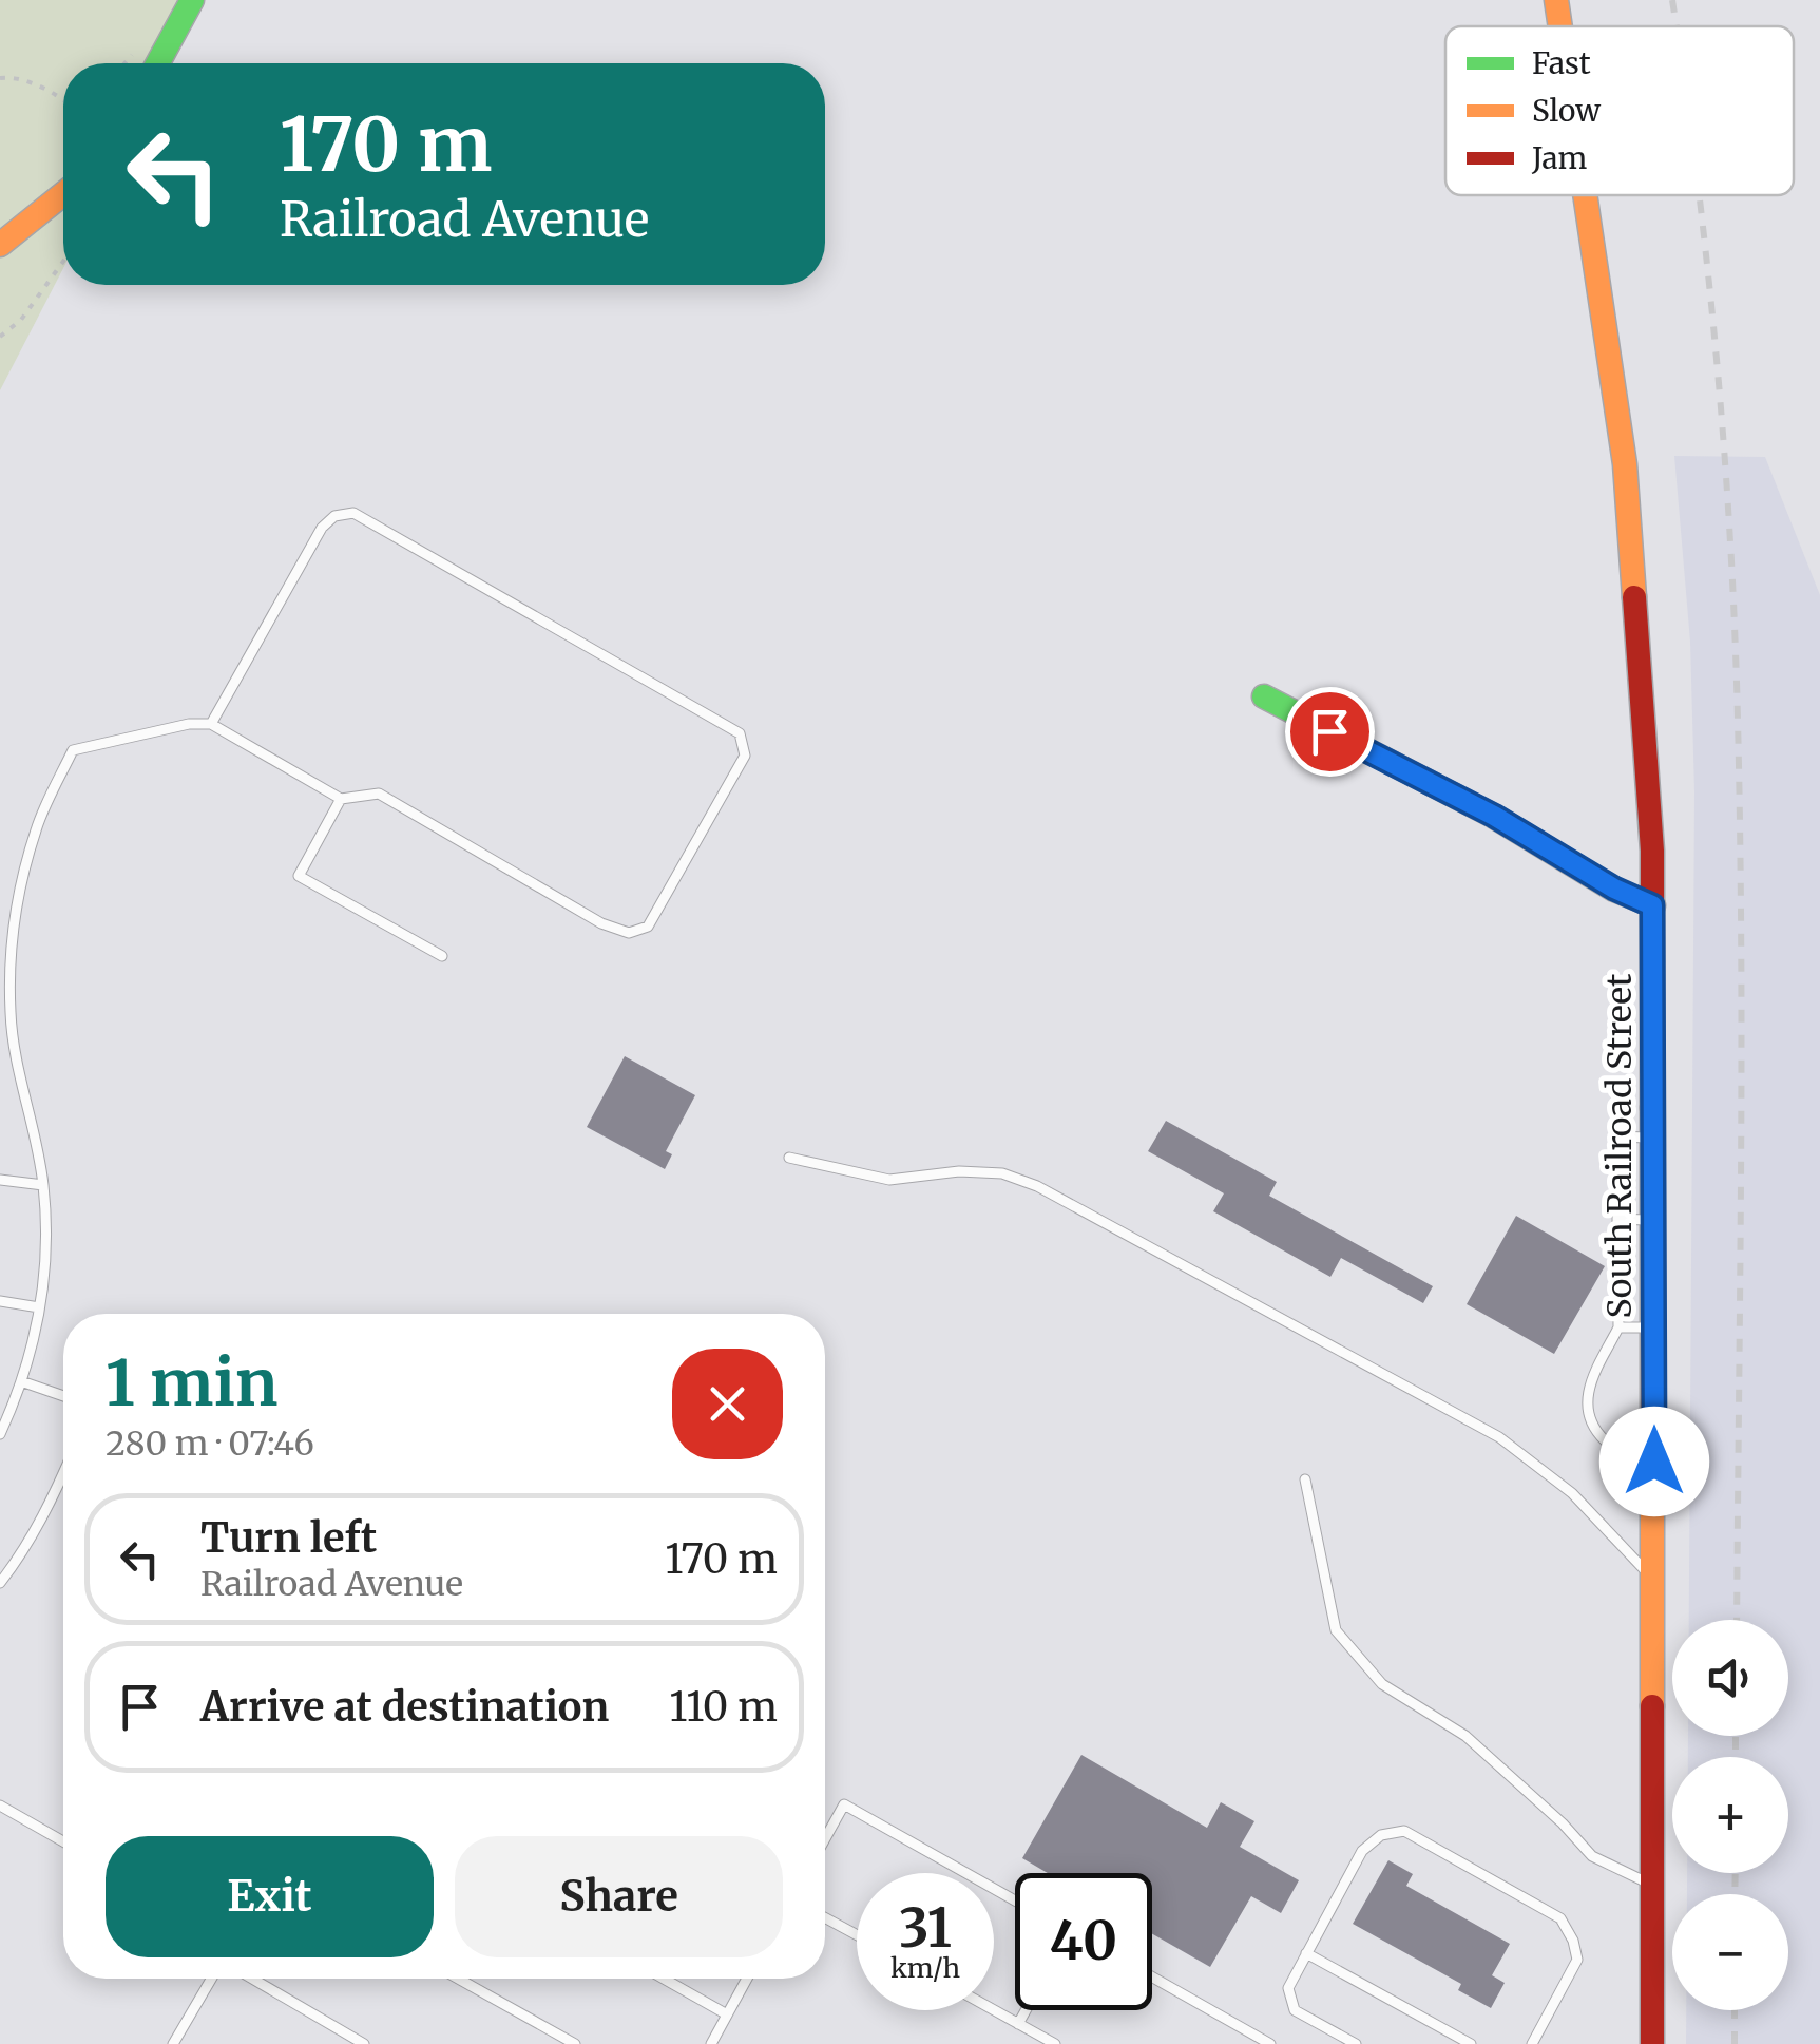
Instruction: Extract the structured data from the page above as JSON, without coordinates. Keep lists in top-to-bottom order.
{
  "streets": {
    "street": ["South Railroad Street"]
  },
  "legend": ["Fast", "Slow", "Jam"],
  "page": {
    "turn": ["170 m", "Railroad Avenue"],
    "heading": ["1 min", "280 m · 07:46"],
    "list": [
      {
        "name": "Turn left",
        "note": "Railroad Avenue",
        "value": "170 m"
      },
      {
        "name": "Arrive at destination",
        "value": "110 m"
      }
    ],
    "map_buttons": ["+", "−"],
    "buttons": ["Exit", "Share"],
    "speed": "31 km/h",
    "limit": "40"
  }
}
